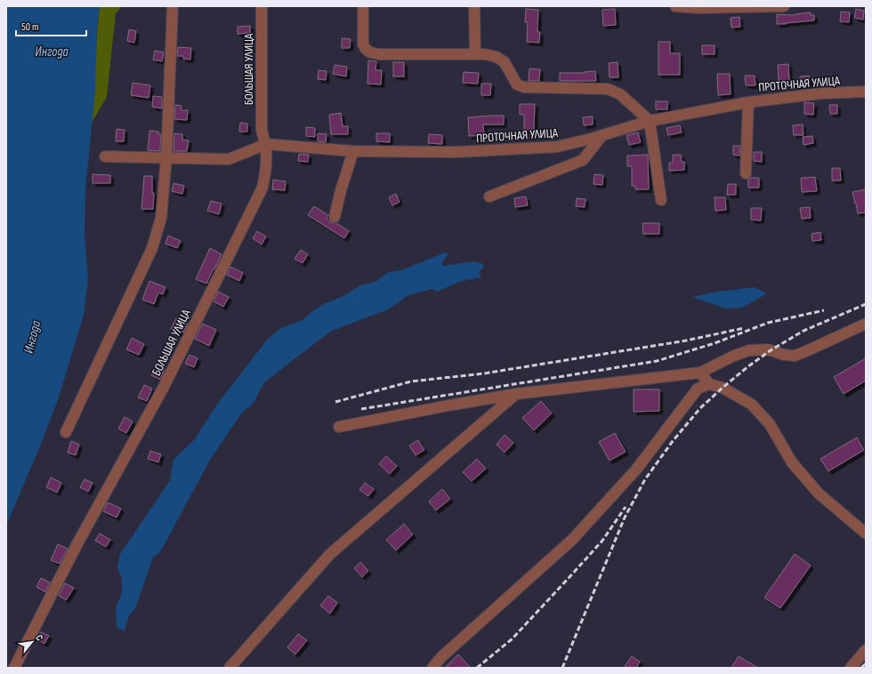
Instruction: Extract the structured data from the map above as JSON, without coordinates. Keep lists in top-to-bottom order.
{
  "streets": {
    "street": ["БОЛЬШАЯ УЛИЦА", "ПРОТОЧНАЯ УЛИЦА"]
  },
  "crossings": [
    ["БОЛЬШАЯ УЛИЦА", "ПРОТОЧНАЯ УЛИЦА"]
  ],
  "water": ["Ингода"],
  "scale_bar": "50 m",
  "north": "top right"
}
